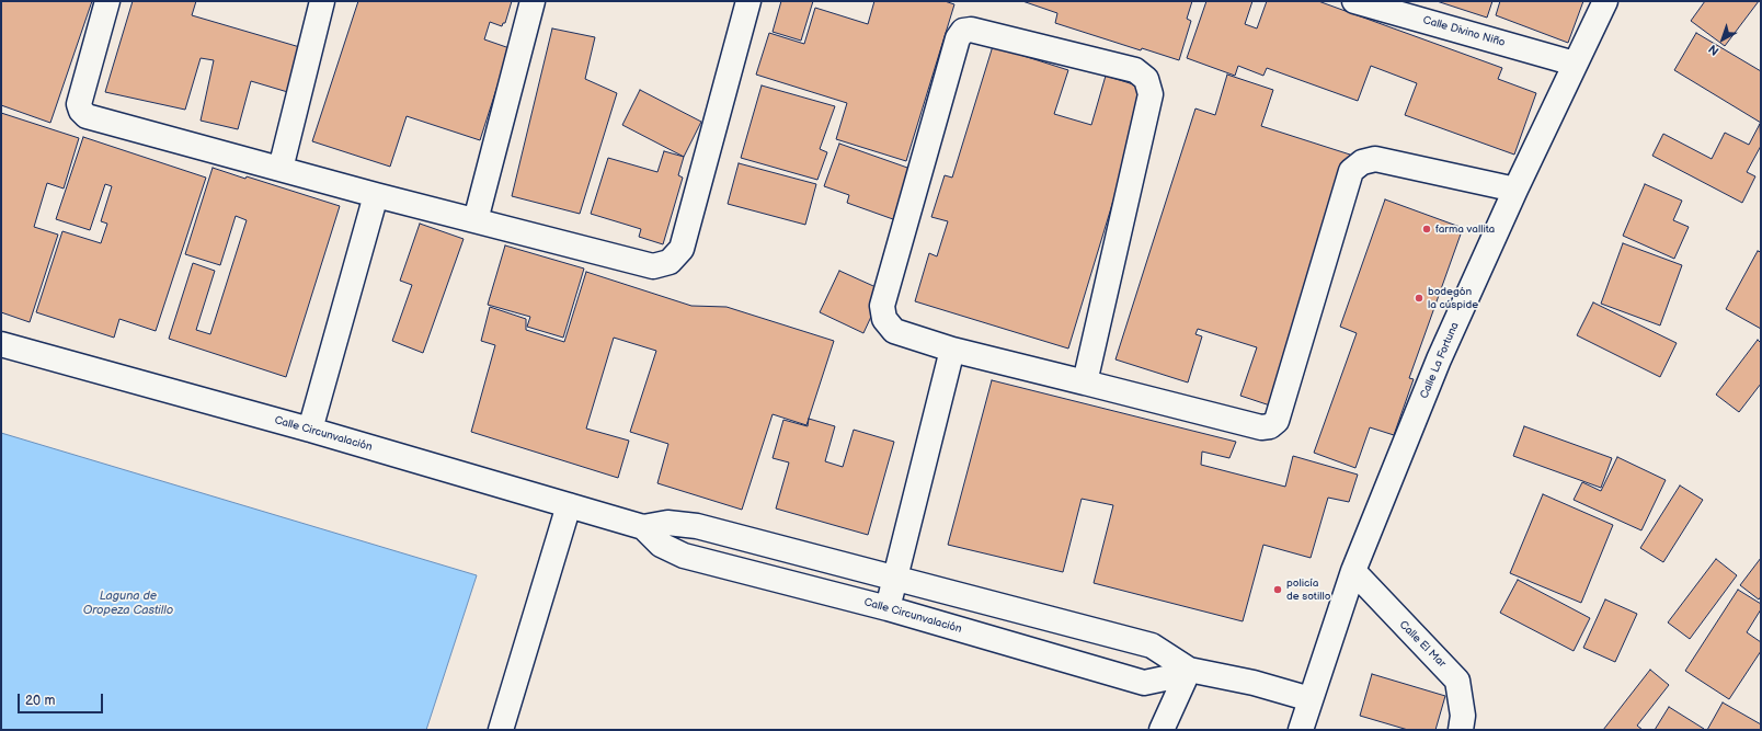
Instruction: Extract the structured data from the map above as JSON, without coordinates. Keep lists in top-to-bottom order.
{
  "streets": {
    "street": [
      "Calle Divino Niño",
      "Calle La Fortuna",
      "Calle Circunvalación",
      "Calle El Mar"
    ]
  },
  "crossings": [
    ["Calle Divino Niño", "Calle La Fortuna"],
    ["Calle La Fortuna", "Calle Circunvalación"],
    ["Calle La Fortuna", "Calle El Mar"]
  ],
  "water": ["Laguna de Oropeza Castillo"],
  "places": ["farma vallita", "bodegón la cúspide", "policía de sotillo"],
  "scale_bar": "20 m",
  "north": "bottom left"
}
